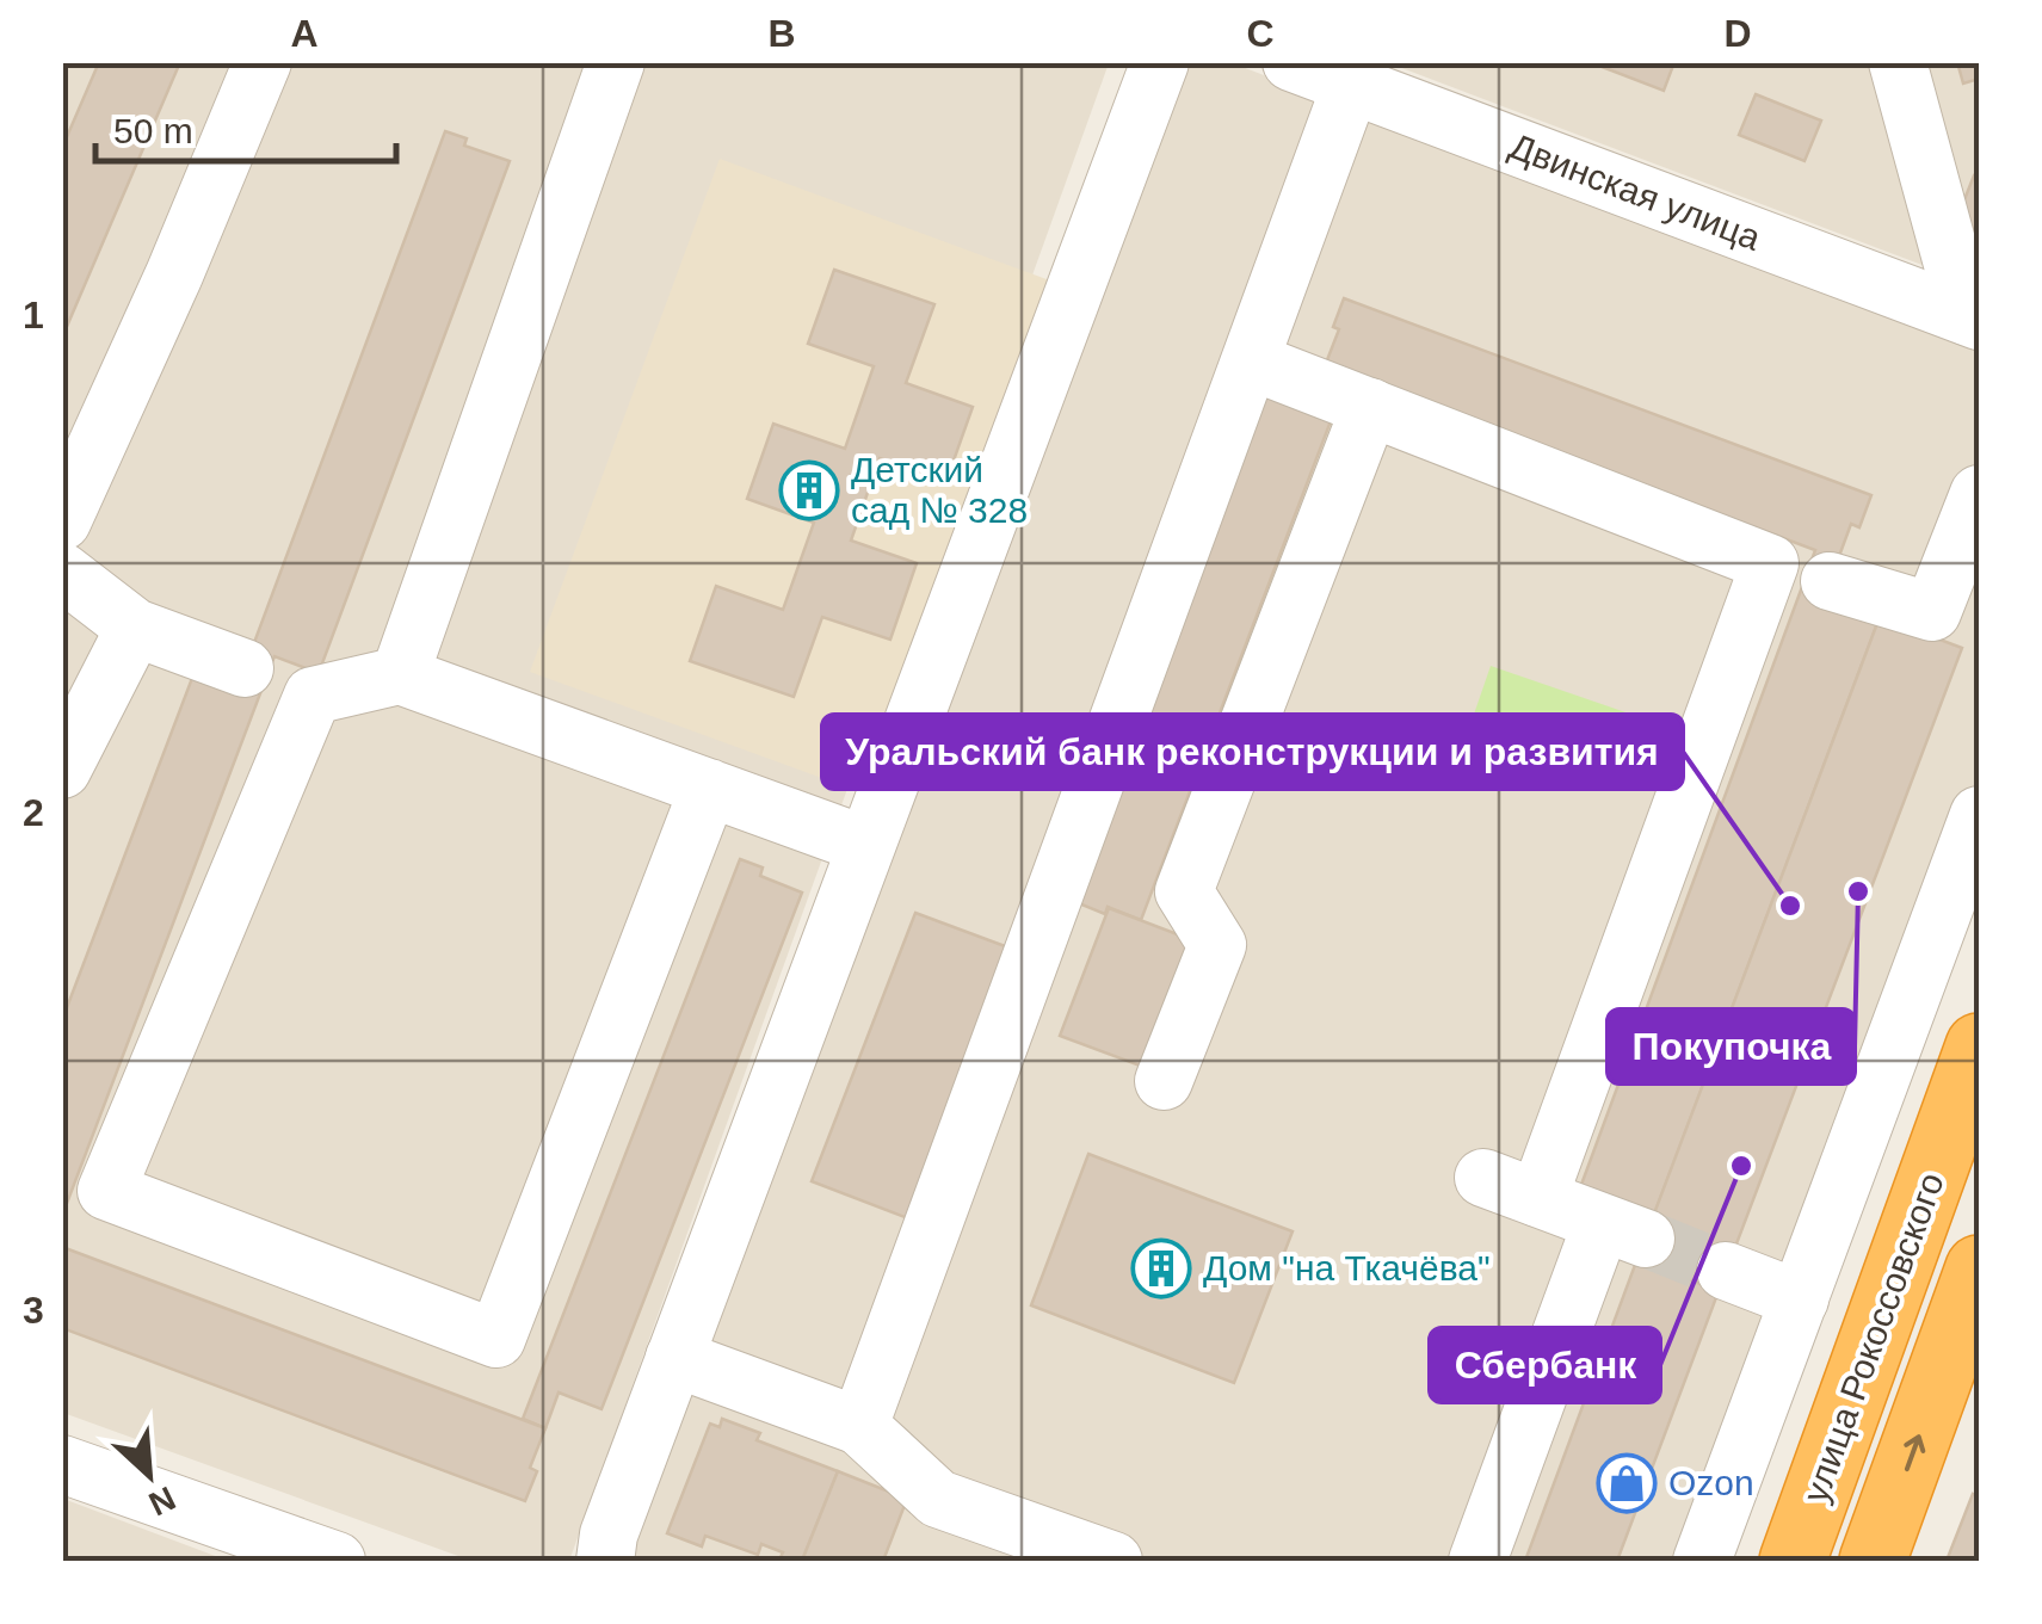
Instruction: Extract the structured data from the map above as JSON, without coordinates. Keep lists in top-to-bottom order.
{
  "streets": {
    "highway": ["улица Рокоссовского"],
    "street": ["Двинская улица"]
  },
  "places": {
    "building": ["Детский сад № 328", "Дом \"на Ткачёва\""],
    "other": ["Покупочка", "Уральский банк реконструкции и развития", "Сбербанк"],
    "shop": ["Ozon"]
  },
  "scale_bar": "50 m",
  "north": "bottom right",
  "grid": {
    "columns": [
      "A",
      "B",
      "C",
      "D"
    ],
    "rows": ["1", "2", "3"]
  }
}
